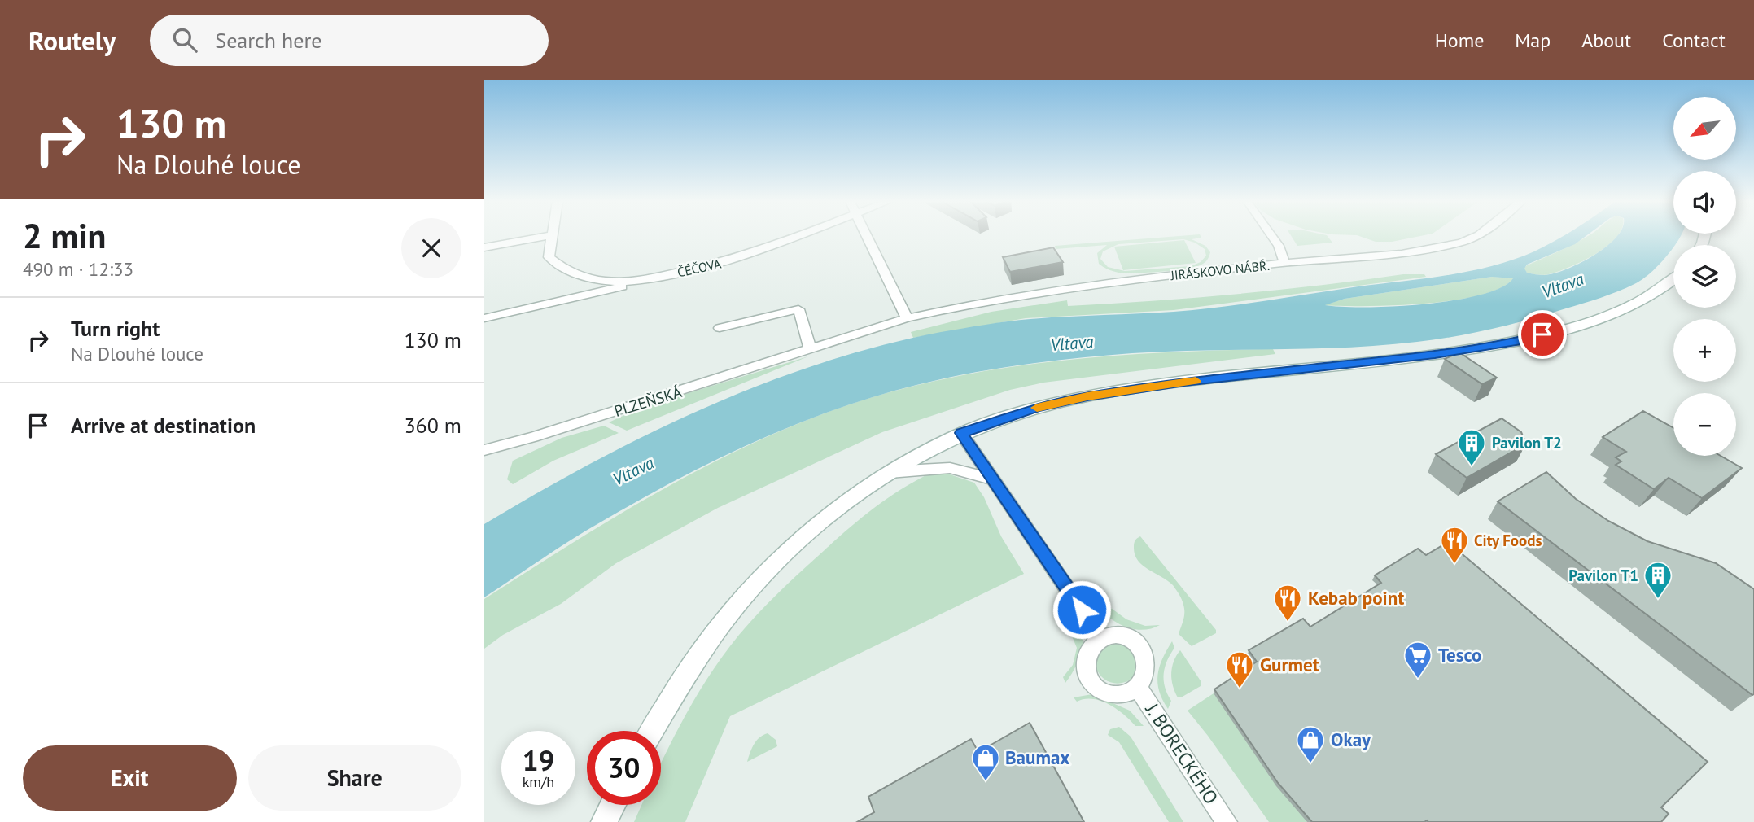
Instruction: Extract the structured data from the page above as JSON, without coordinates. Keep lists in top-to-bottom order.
{
  "streets": {
    "street": [
      "ČÉČOVA",
      "JIRÁSKOVO NÁBŘ.",
      "PLZEŇSKÁ",
      "J. BORECKÉHO"
    ]
  },
  "crossings": [
    ["JIRÁSKOVO NÁBŘ.", "PLZEŇSKÁ"]
  ],
  "water": ["Vltava"],
  "places": {
    "building": ["Pavilon T2", "Pavilon T1"],
    "restaurant": ["City Foods", "Kebab point", "Gurmet"],
    "supermarket": ["Tesco"],
    "shop": ["Okay", "Baumax"]
  },
  "north": "bottom left",
  "page": {
    "header": "Routely",
    "search": "Search here",
    "nav": [
      "Home",
      "Map",
      "About",
      "Contact"
    ],
    "turn": ["130 m", "Na Dlouhé louce"],
    "map_buttons": ["+", "−"],
    "heading": ["2 min", "490 m · 12:33"],
    "list": [
      {
        "name": "Turn right",
        "note": "Na Dlouhé louce",
        "value": "130 m"
      },
      {
        "name": "Arrive at destination",
        "value": "360 m"
      }
    ],
    "speed": "19 km/h",
    "limit": "30",
    "buttons": ["Exit", "Share"]
  }
}
